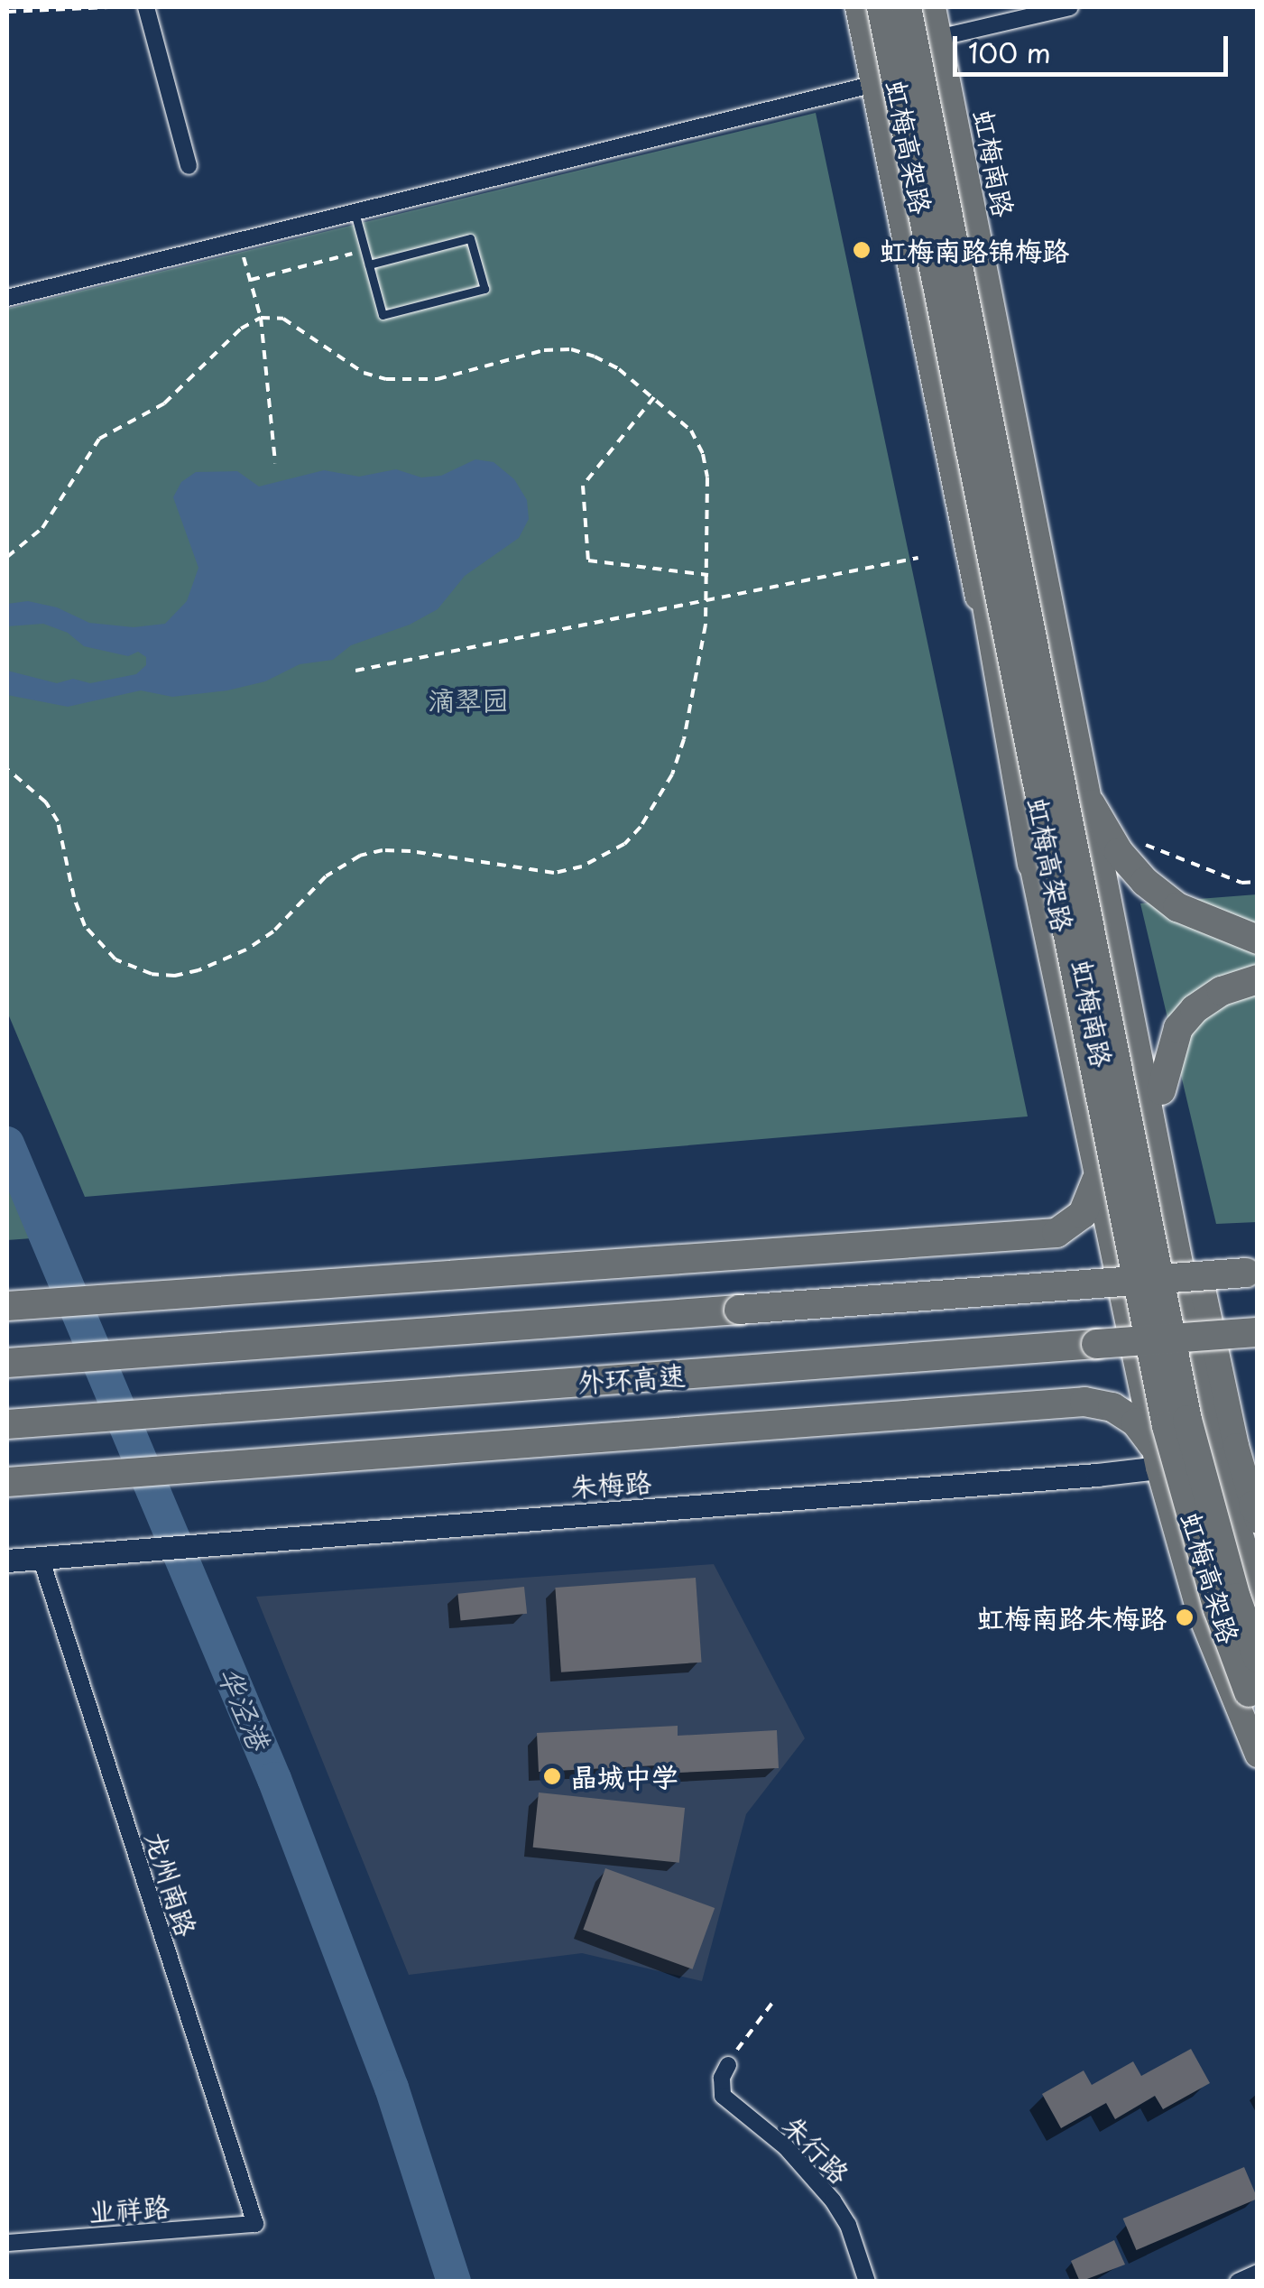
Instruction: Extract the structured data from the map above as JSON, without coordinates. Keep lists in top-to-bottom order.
{
  "streets": {
    "highway": ["虹梅高架路", "外环高速"],
    "main road": ["虹梅南路"],
    "street": [
      "朱梅路",
      "龙州南路",
      "朱行路",
      "业祥路"
    ]
  },
  "crossings": [
    ["虹梅南路", "朱梅路"],
    ["朱梅路", "龙州南路"],
    ["龙州南路", "业祥路"]
  ],
  "water": ["华泾港"],
  "parks": ["滴翠园"],
  "places": ["虹梅南路锦梅路", "虹梅南路朱梅路", "晶城中学"],
  "scale_bar": "100 m"
}
